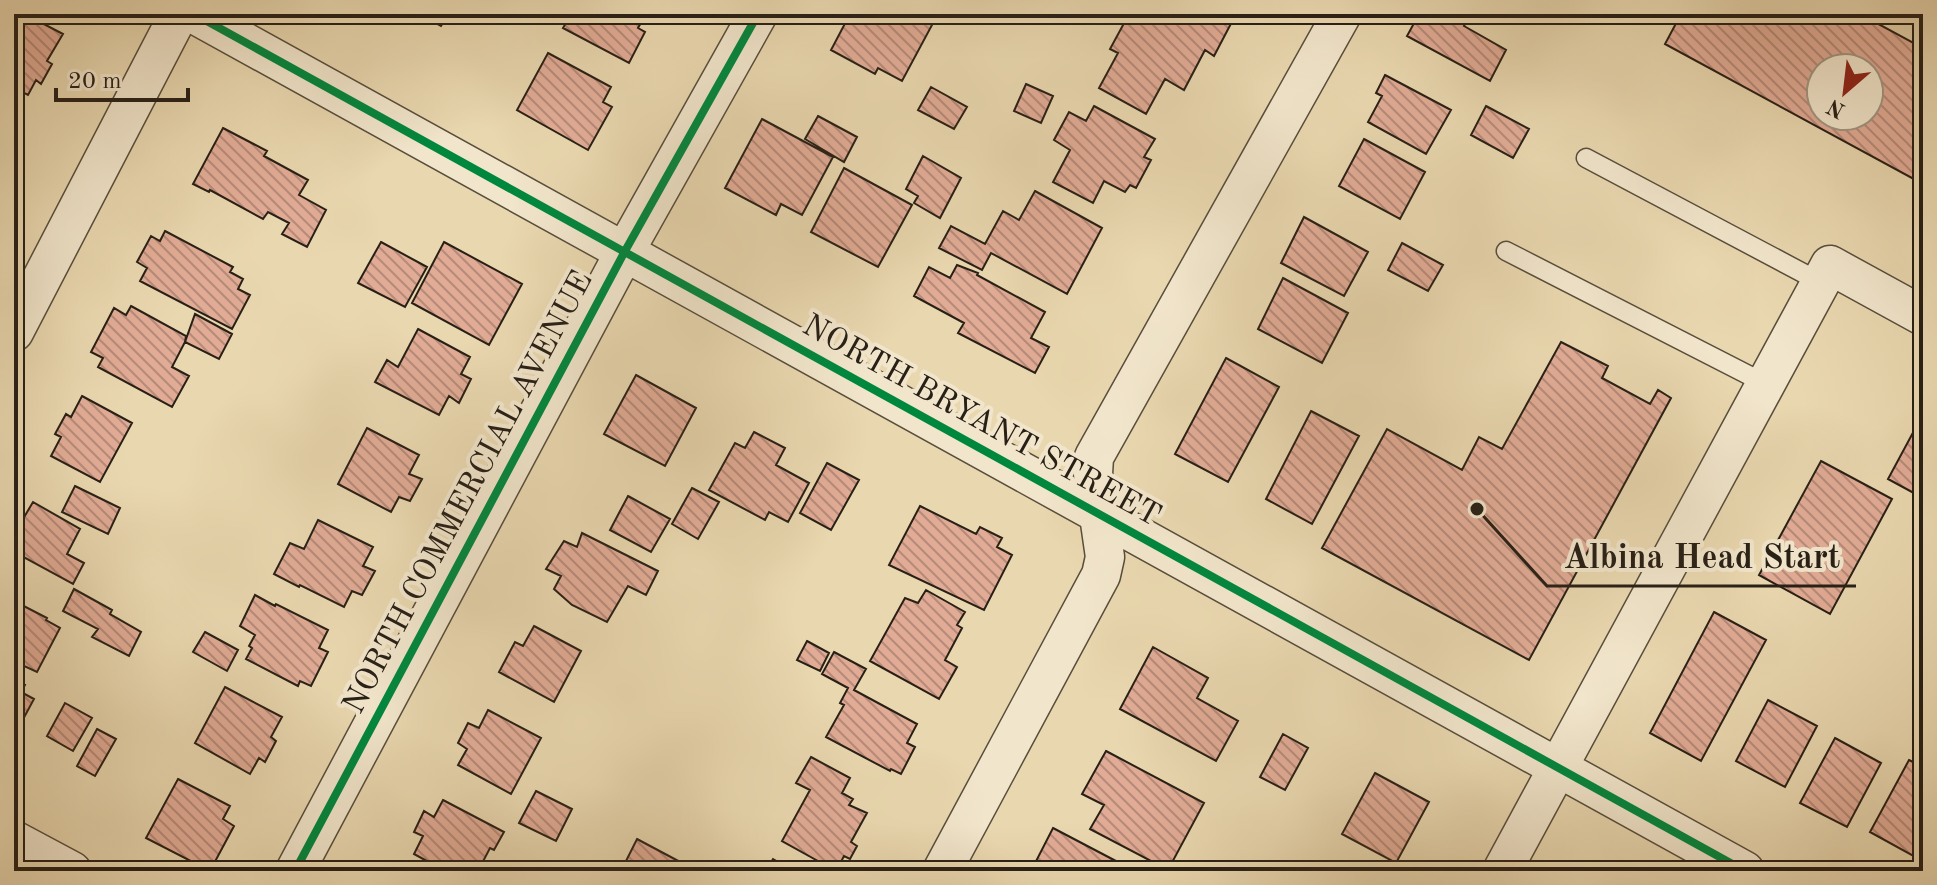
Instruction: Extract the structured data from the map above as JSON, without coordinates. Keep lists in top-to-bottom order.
{
  "streets": {
    "street": ["NORTH BRYANT STREET", "NORTH COMMERCIAL AVENUE"]
  },
  "crossings": [
    ["NORTH BRYANT STREET", "NORTH COMMERCIAL AVENUE"]
  ],
  "places": ["Albina Head Start"],
  "scale_bar": "20 m",
  "north": "bottom left"
}
